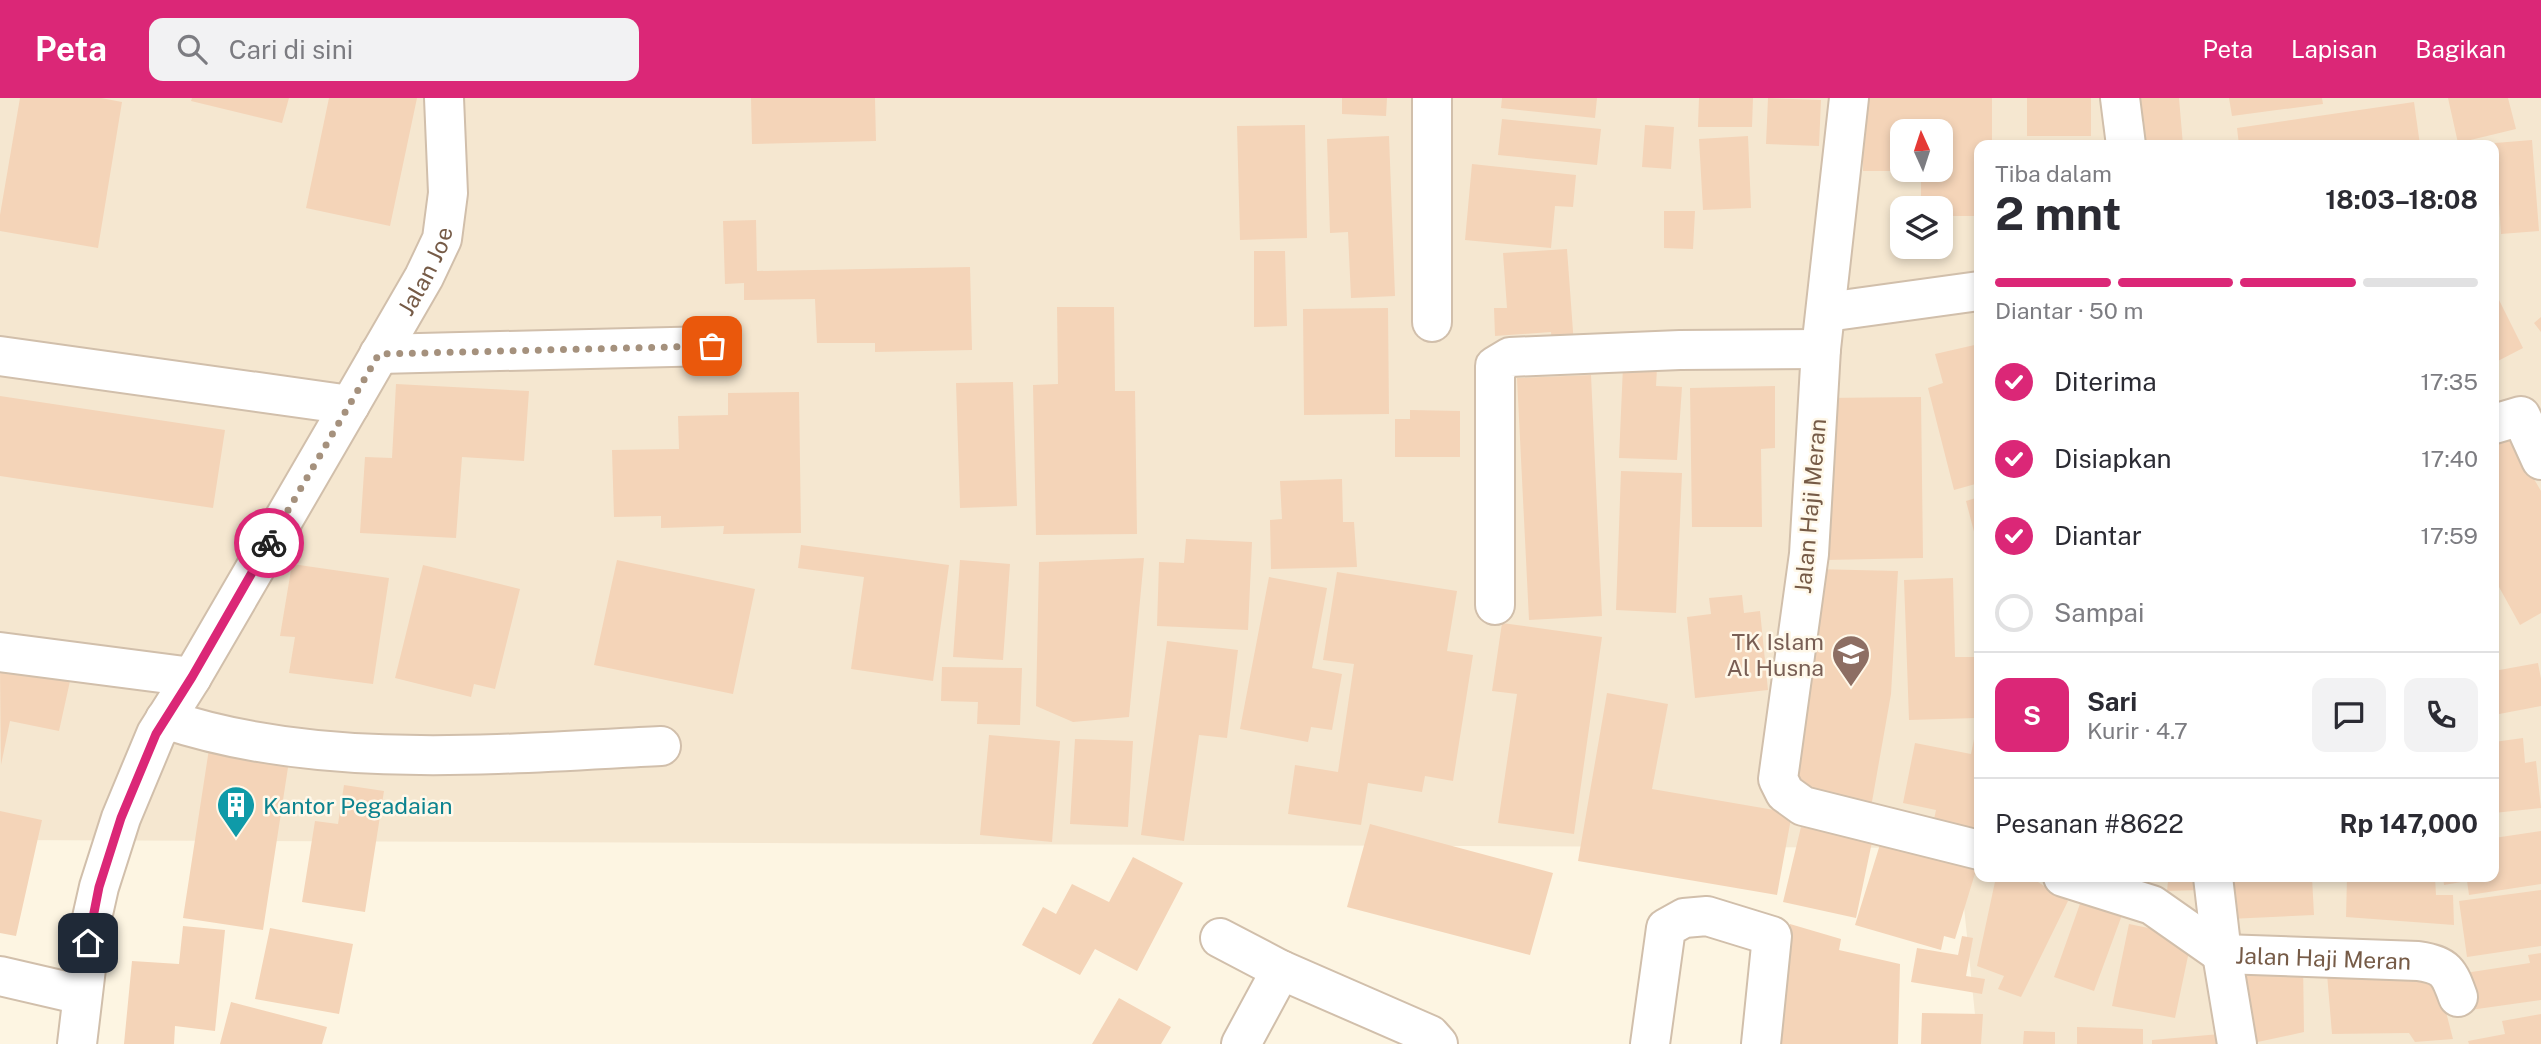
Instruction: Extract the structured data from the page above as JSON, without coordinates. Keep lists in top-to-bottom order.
{
  "streets": {
    "street": ["Jalan Joe", "Jalan Haji Meran"]
  },
  "places": {
    "school or university": ["TK Islam Al Husna"],
    "building": ["Kantor Pegadaian"]
  },
  "north": "top",
  "page": {
    "header": "Peta",
    "search": "Cari di sini",
    "nav": ["Peta", "Lapisan", "Bagikan"],
    "heading": ["2 mnt", "Tiba dalam", "18:03–18:08"],
    "panel": [
      "Sari",
      "Kurir · 4.7",
      "Pesanan #8622",
      "Rp 147,000"
    ],
    "bar": "Diantar · 50 m",
    "list": [
      ["Diterima", "17:35"],
      ["Disiapkan", "17:40"],
      ["Diantar", "17:59"],
      "Sampai"
    ],
    "round": "S"
  }
}
